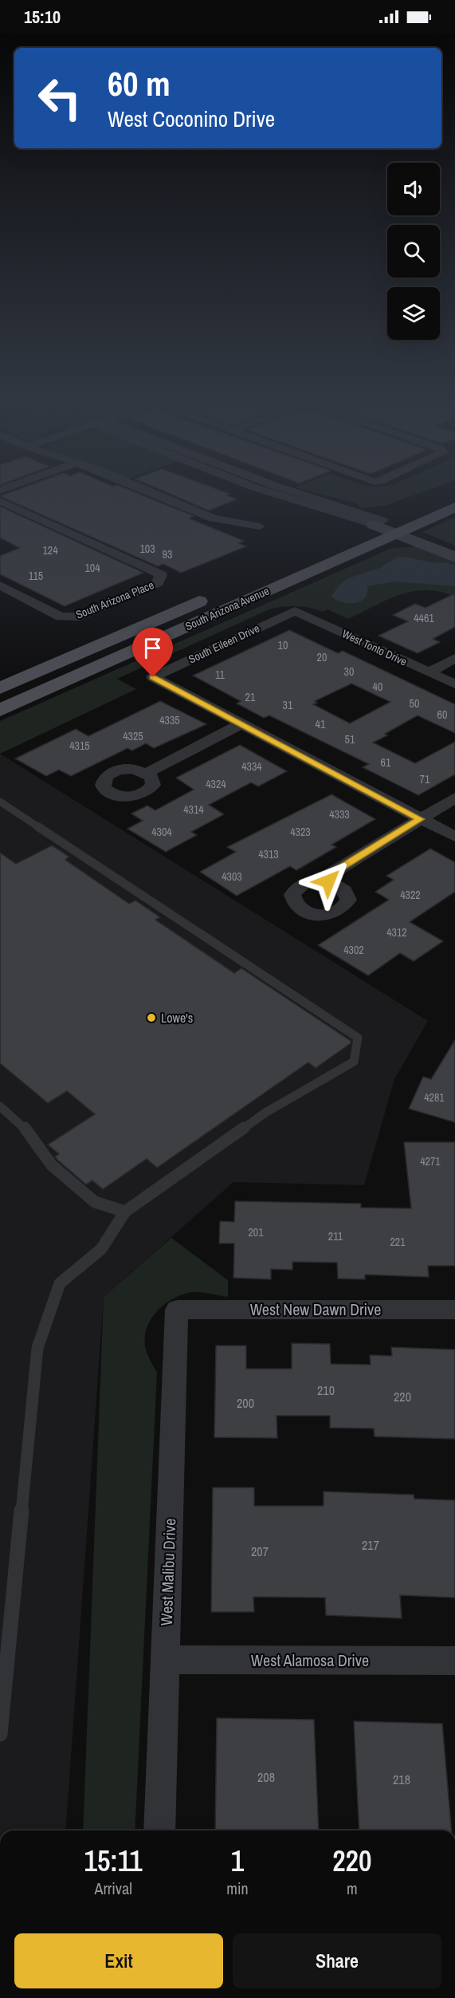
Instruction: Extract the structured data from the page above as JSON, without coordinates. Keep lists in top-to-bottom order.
{
  "streets": {
    "main road": ["South Arizona Avenue"],
    "street": [
      "South Arizona Place",
      "South Eileen Drive",
      "West Tonto Drive",
      "West New Dawn Drive",
      "West Malibu Drive",
      "West Alamosa Drive"
    ]
  },
  "crossings": [
    ["South Eileen Drive", "West Tonto Drive"],
    ["West New Dawn Drive", "West Malibu Drive"],
    ["West Malibu Drive", "West Alamosa Drive"]
  ],
  "places": ["Lowe's"],
  "house_numbers": [
    "103",
    "124",
    "93",
    "104",
    "115",
    "4461",
    "10",
    "20",
    "30",
    "11",
    "40",
    "21",
    "50",
    "31",
    "60",
    "4335",
    "41",
    "4325",
    "51",
    "4315",
    "61",
    "4334",
    "71",
    "4324",
    "4314",
    "4333",
    "4304",
    "4323",
    "4313",
    "4303",
    "4322",
    "4312",
    "4302",
    "4281",
    "4271",
    "201",
    "211",
    "221",
    "210",
    "220",
    "200",
    "217",
    "207",
    "208",
    "218"
  ],
  "page": {
    "status": "15:10",
    "turn": ["60 m", "West Coconino Drive"],
    "eta": [
      "15:11",
      "Arrival",
      "1",
      "min",
      "220",
      "m"
    ],
    "buttons": ["Exit", "Share"]
  }
}
